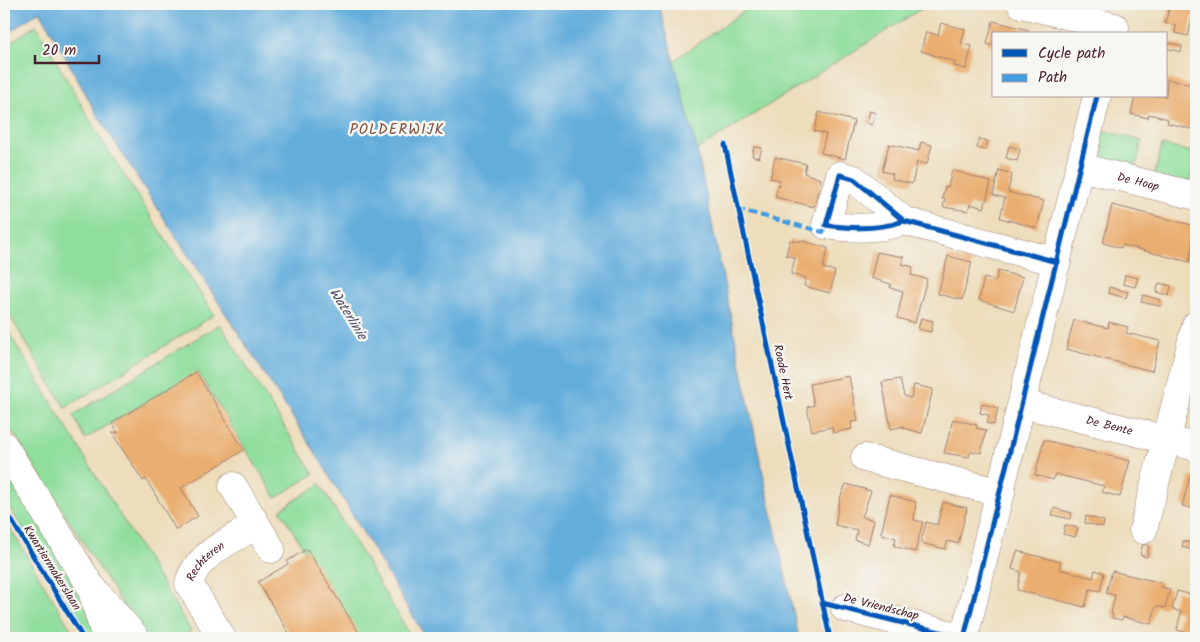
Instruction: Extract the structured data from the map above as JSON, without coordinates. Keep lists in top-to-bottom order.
{
  "streets": {
    "street": [
      "De Hoop",
      "De Bente",
      "Rechteren",
      "Kwartiermakerslaan",
      "De Vriendschap"
    ],
    "cycle path": ["Roode Hert"]
  },
  "districts": ["POLDERWIJK"],
  "water": ["Waterlinie"],
  "legend": ["Cycle path", "Path"],
  "scale_bar": "20 m"
}
